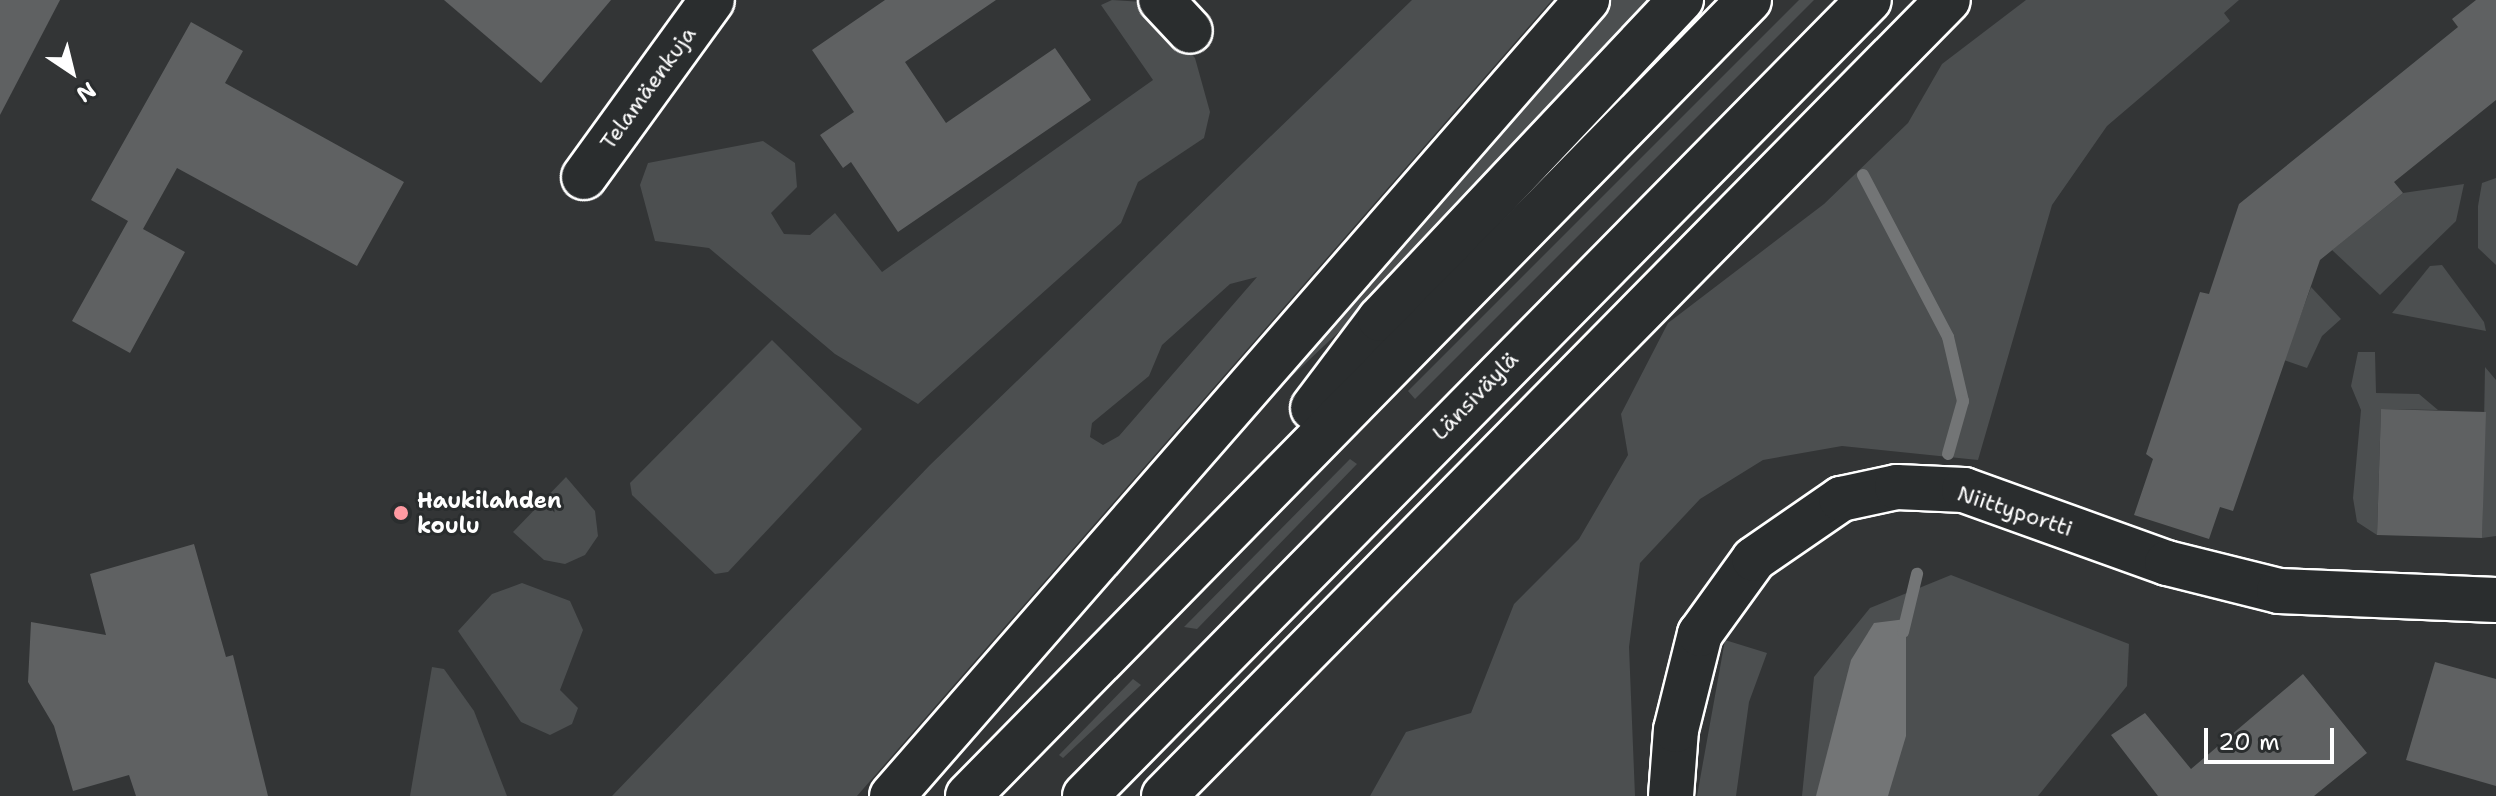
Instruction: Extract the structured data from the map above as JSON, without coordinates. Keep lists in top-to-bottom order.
{
  "streets": {
    "main road": ["Telamäenkuja", "Länsiväylä", "Niittyportti"]
  },
  "places": ["Haukilahden koulu"],
  "scale_bar": "20 m",
  "north": "bottom right"
}
